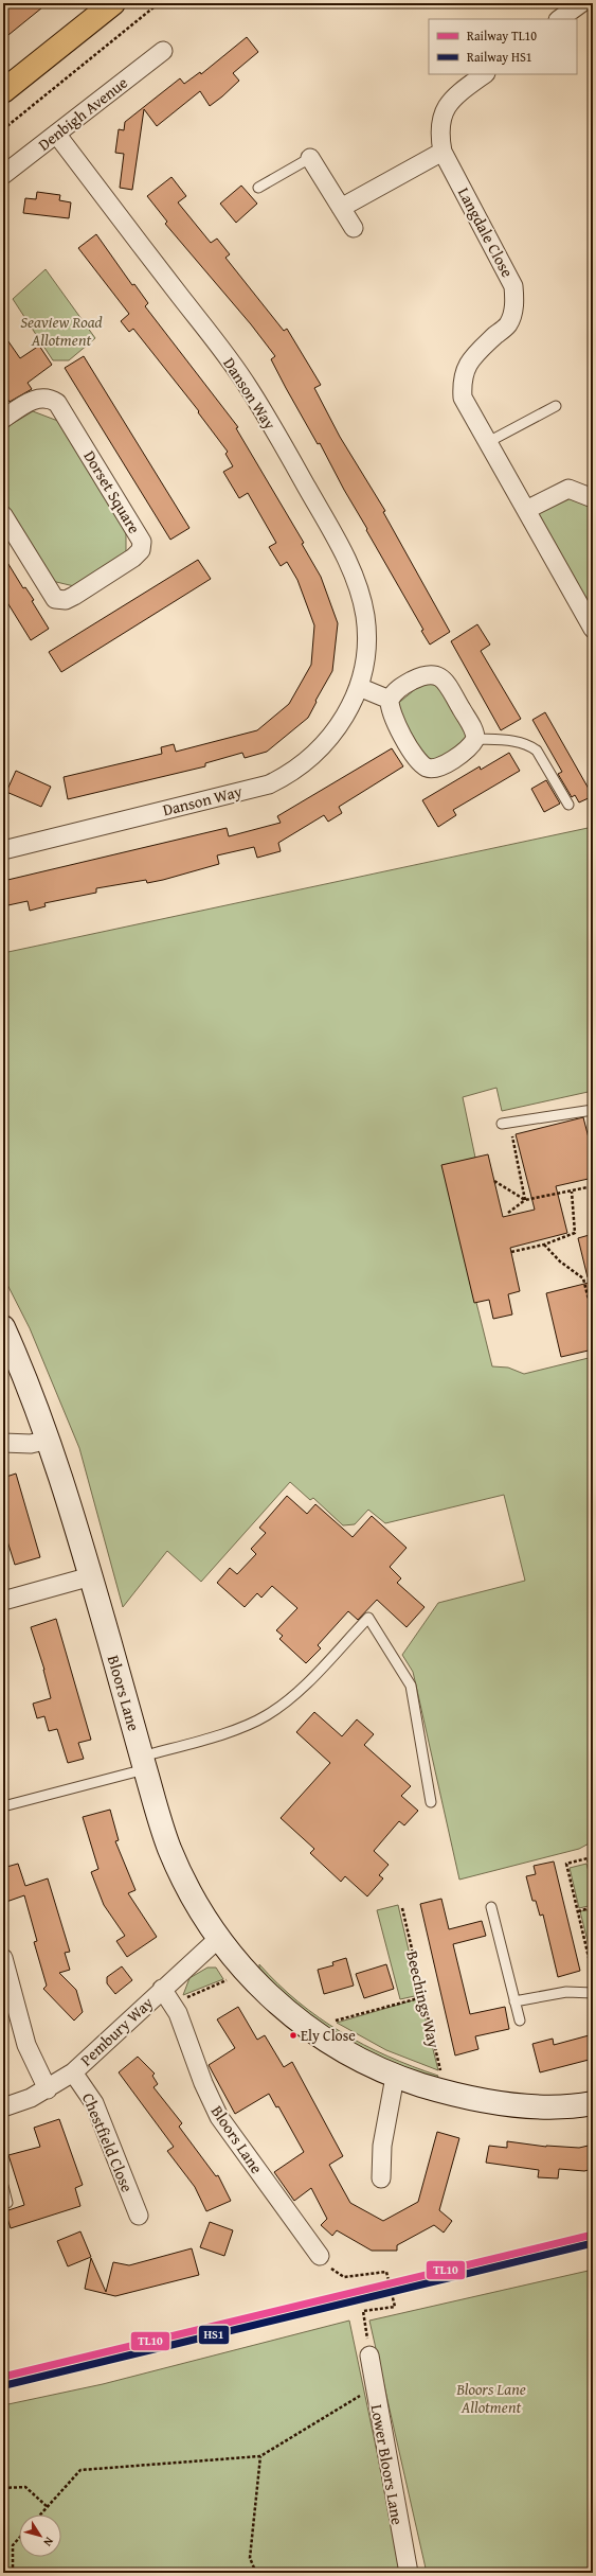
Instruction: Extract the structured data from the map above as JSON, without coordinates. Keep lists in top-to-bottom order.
{
  "streets": {
    "street": [
      "Denbigh Avenue",
      "Langdale Close",
      "Danson Way",
      "Dorset Square",
      "Bloors Lane",
      "Pembury Way",
      "Chestfield Close",
      "Lower Bloors Lane"
    ],
    "path": ["Beechings Way"]
  },
  "crossings": [
    ["Denbigh Avenue", "Danson Way"],
    ["Bloors Lane", "Pembury Way"],
    ["Pembury Way", "Chestfield Close"]
  ],
  "parks": ["Seaview Road Allotment", "Bloors Lane Allotment"],
  "places": ["Ely Close"],
  "lines": ["rail line TL10", "rail line HS1"],
  "legend": ["Railway TL10", "Railway HS1"],
  "north": "bottom right"
}
